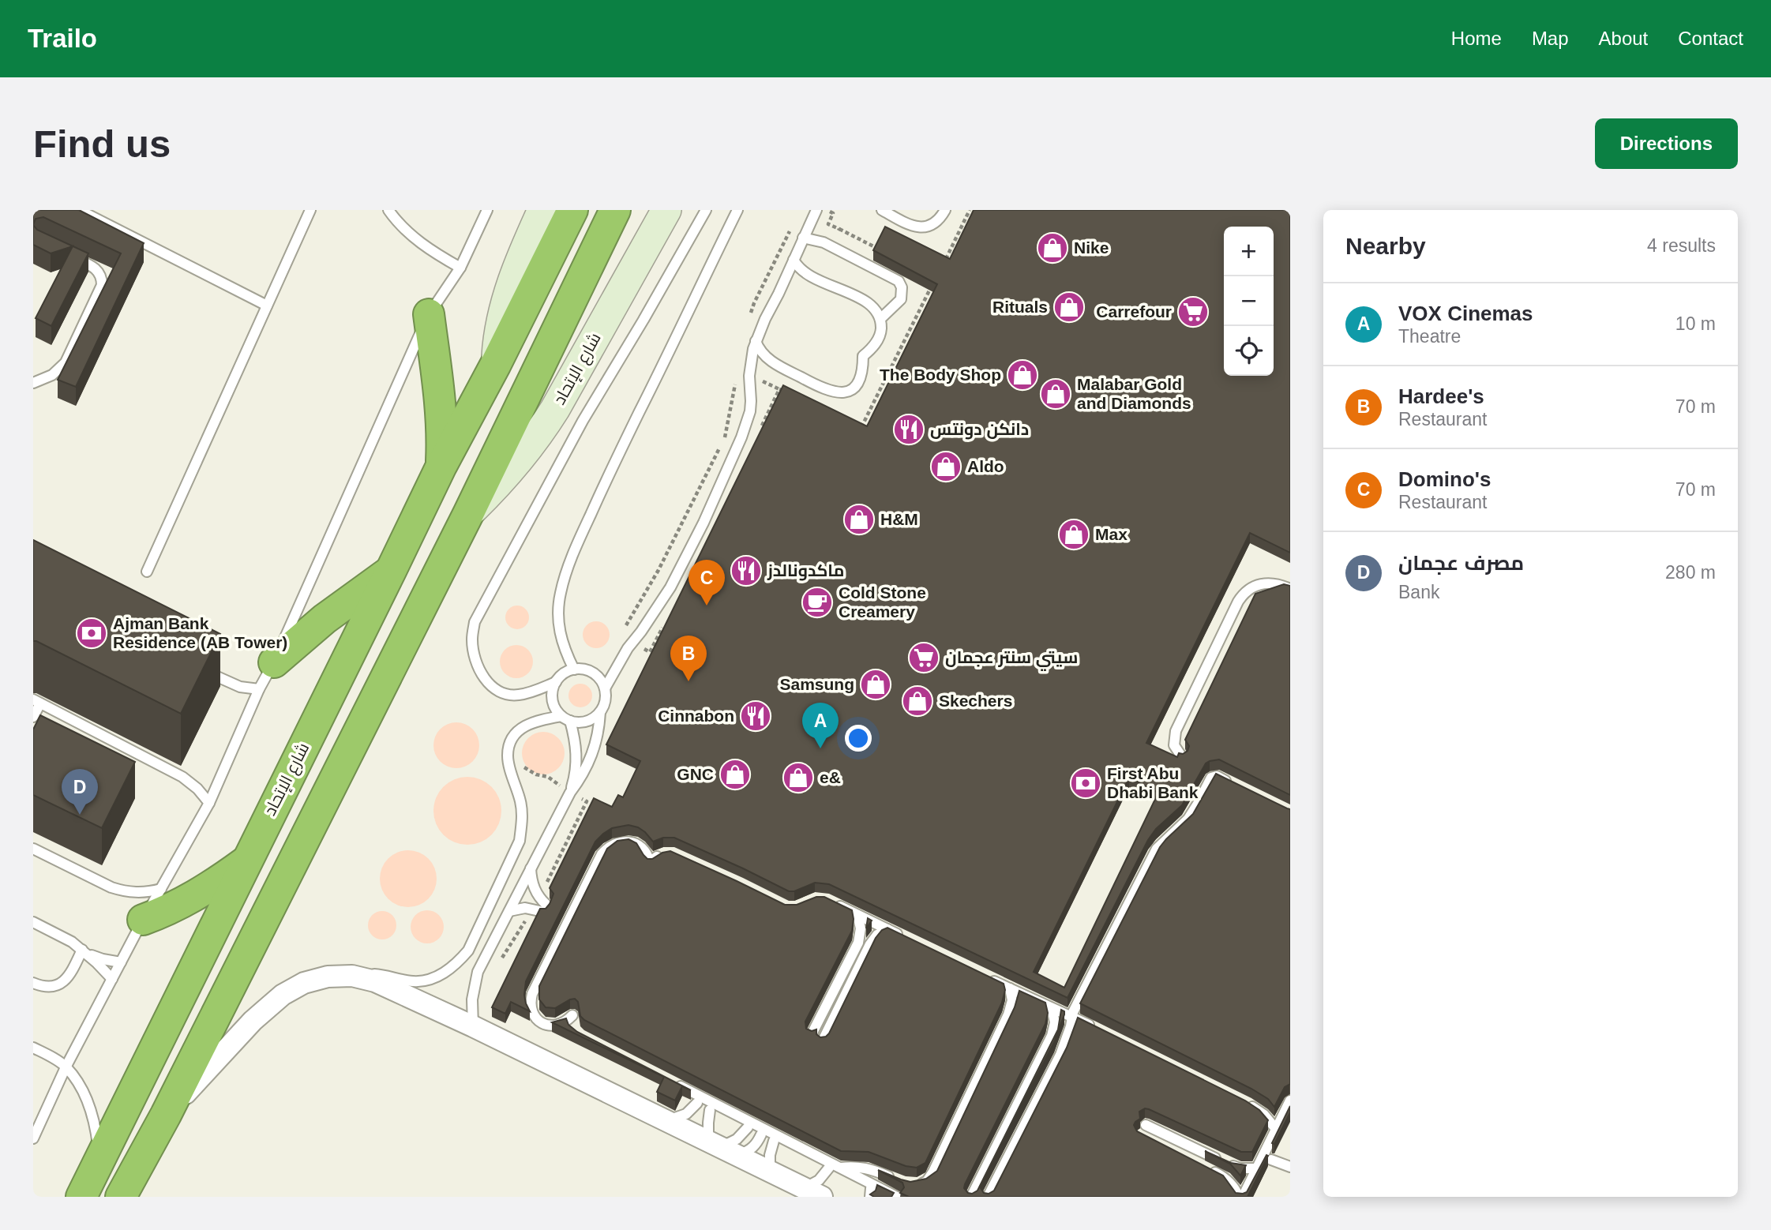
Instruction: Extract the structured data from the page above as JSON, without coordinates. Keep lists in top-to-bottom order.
{
  "streets": {
    "highway": ["شارع الإتحاد"]
  },
  "places": {
    "shop": [
      "Nike",
      "Rituals",
      "The Body Shop",
      "Malabar Gold and Diamonds",
      "Aldo",
      "H&M",
      "Max",
      "Samsung",
      "Skechers",
      "GNC",
      "e&"
    ],
    "supermarket": ["Carrefour", "سيتي سنتر عجمان"],
    "restaurant": ["دانكن دونتس", "ماكدونالدز", "Cinnabon"],
    "cafe": ["Cold Stone Creamery"],
    "bank": ["Ajman Bank Residence (AB Tower)", "First Abu Dhabi Bank"]
  },
  "page": {
    "header": "Trailo",
    "nav": [
      "Home",
      "Map",
      "About",
      "Contact"
    ],
    "buttons": "Directions",
    "title": "Find us",
    "heading": ["Nearby", "4 results"],
    "map_buttons": ["+", "−"],
    "list": [
      {
        "mark": "A",
        "name": "VOX Cinemas",
        "note": "Theatre",
        "value": "10 m"
      },
      {
        "mark": "B",
        "name": "Hardee's",
        "note": "Restaurant",
        "value": "70 m"
      },
      {
        "mark": "C",
        "name": "Domino's",
        "note": "Restaurant",
        "value": "70 m"
      },
      {
        "mark": "D",
        "name": "مصرف عجمان",
        "note": "Bank",
        "value": "280 m"
      }
    ],
    "pins": [
      "C",
      "B",
      "A",
      "D"
    ]
  }
}
